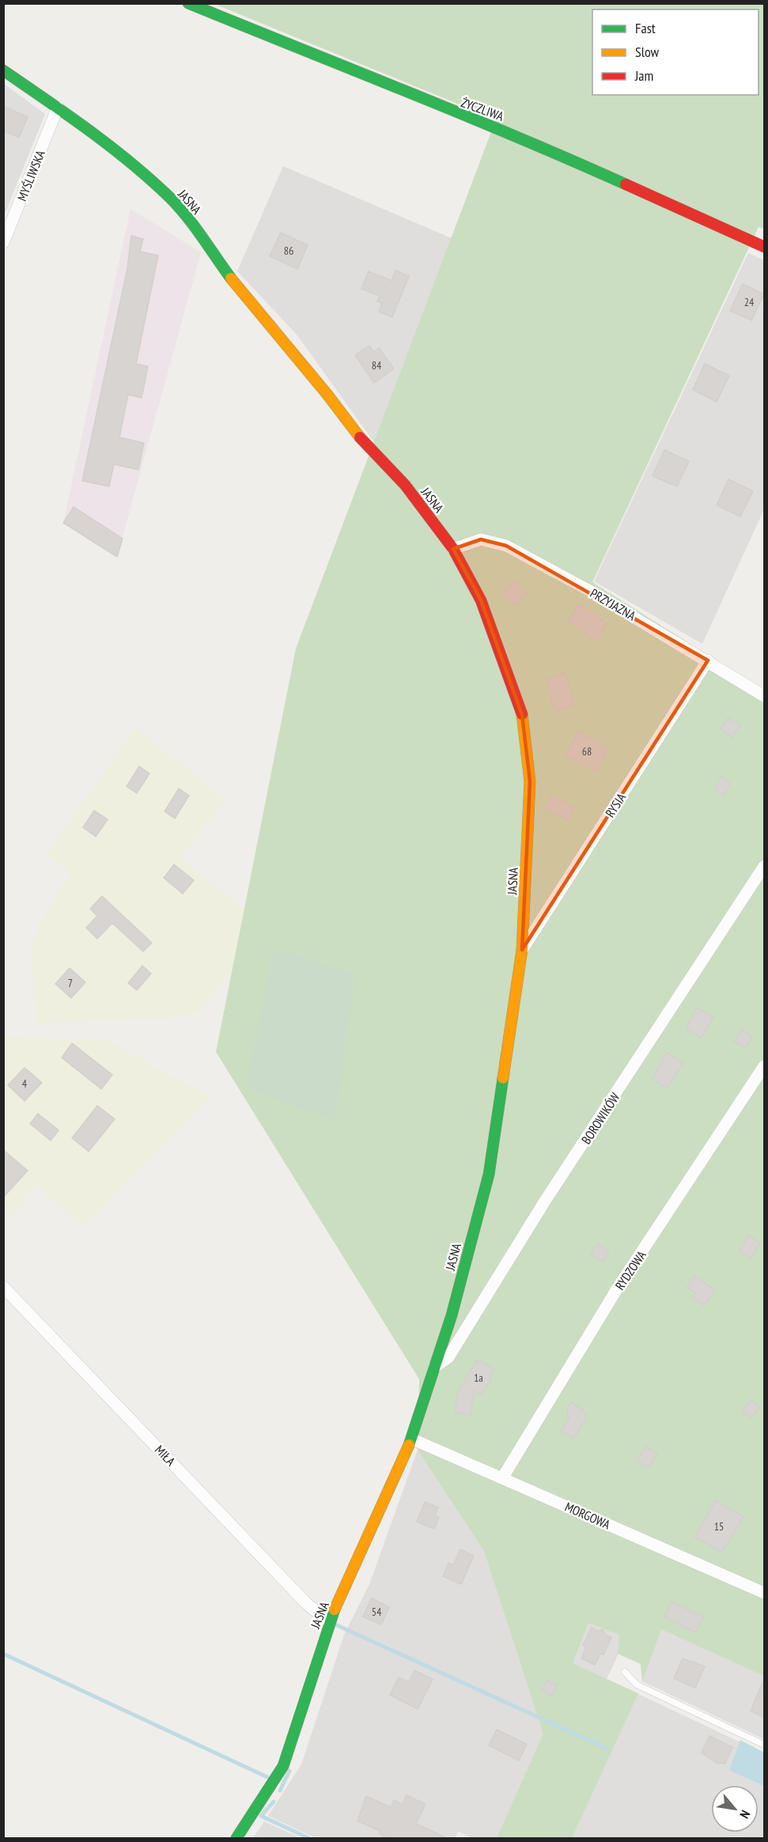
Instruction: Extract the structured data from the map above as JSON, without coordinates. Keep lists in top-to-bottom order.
{
  "streets": {
    "street": [
      "ŻYCZLIWA",
      "MYŚLIWSKA",
      "JASNA",
      "PRZYJAZNA",
      "RYSIA",
      "BOROWIKÓW",
      "RYDZOWA",
      "MIŁA",
      "MORGOWA"
    ]
  },
  "crossings": [
    ["MYŚLIWSKA", "JASNA"],
    ["JASNA", "PRZYJAZNA"],
    ["JASNA", "RYSIA"],
    ["JASNA", "BOROWIKÓW"],
    ["JASNA", "MIŁA"],
    ["JASNA", "MORGOWA"],
    ["PRZYJAZNA", "RYSIA"],
    ["RYDZOWA", "MORGOWA"]
  ],
  "house_numbers": [
    "86",
    "24",
    "84",
    "68",
    "7",
    "4",
    "1a",
    "15",
    "54"
  ],
  "legend": ["Fast", "Slow", "Jam"],
  "north": "bottom right"
}
